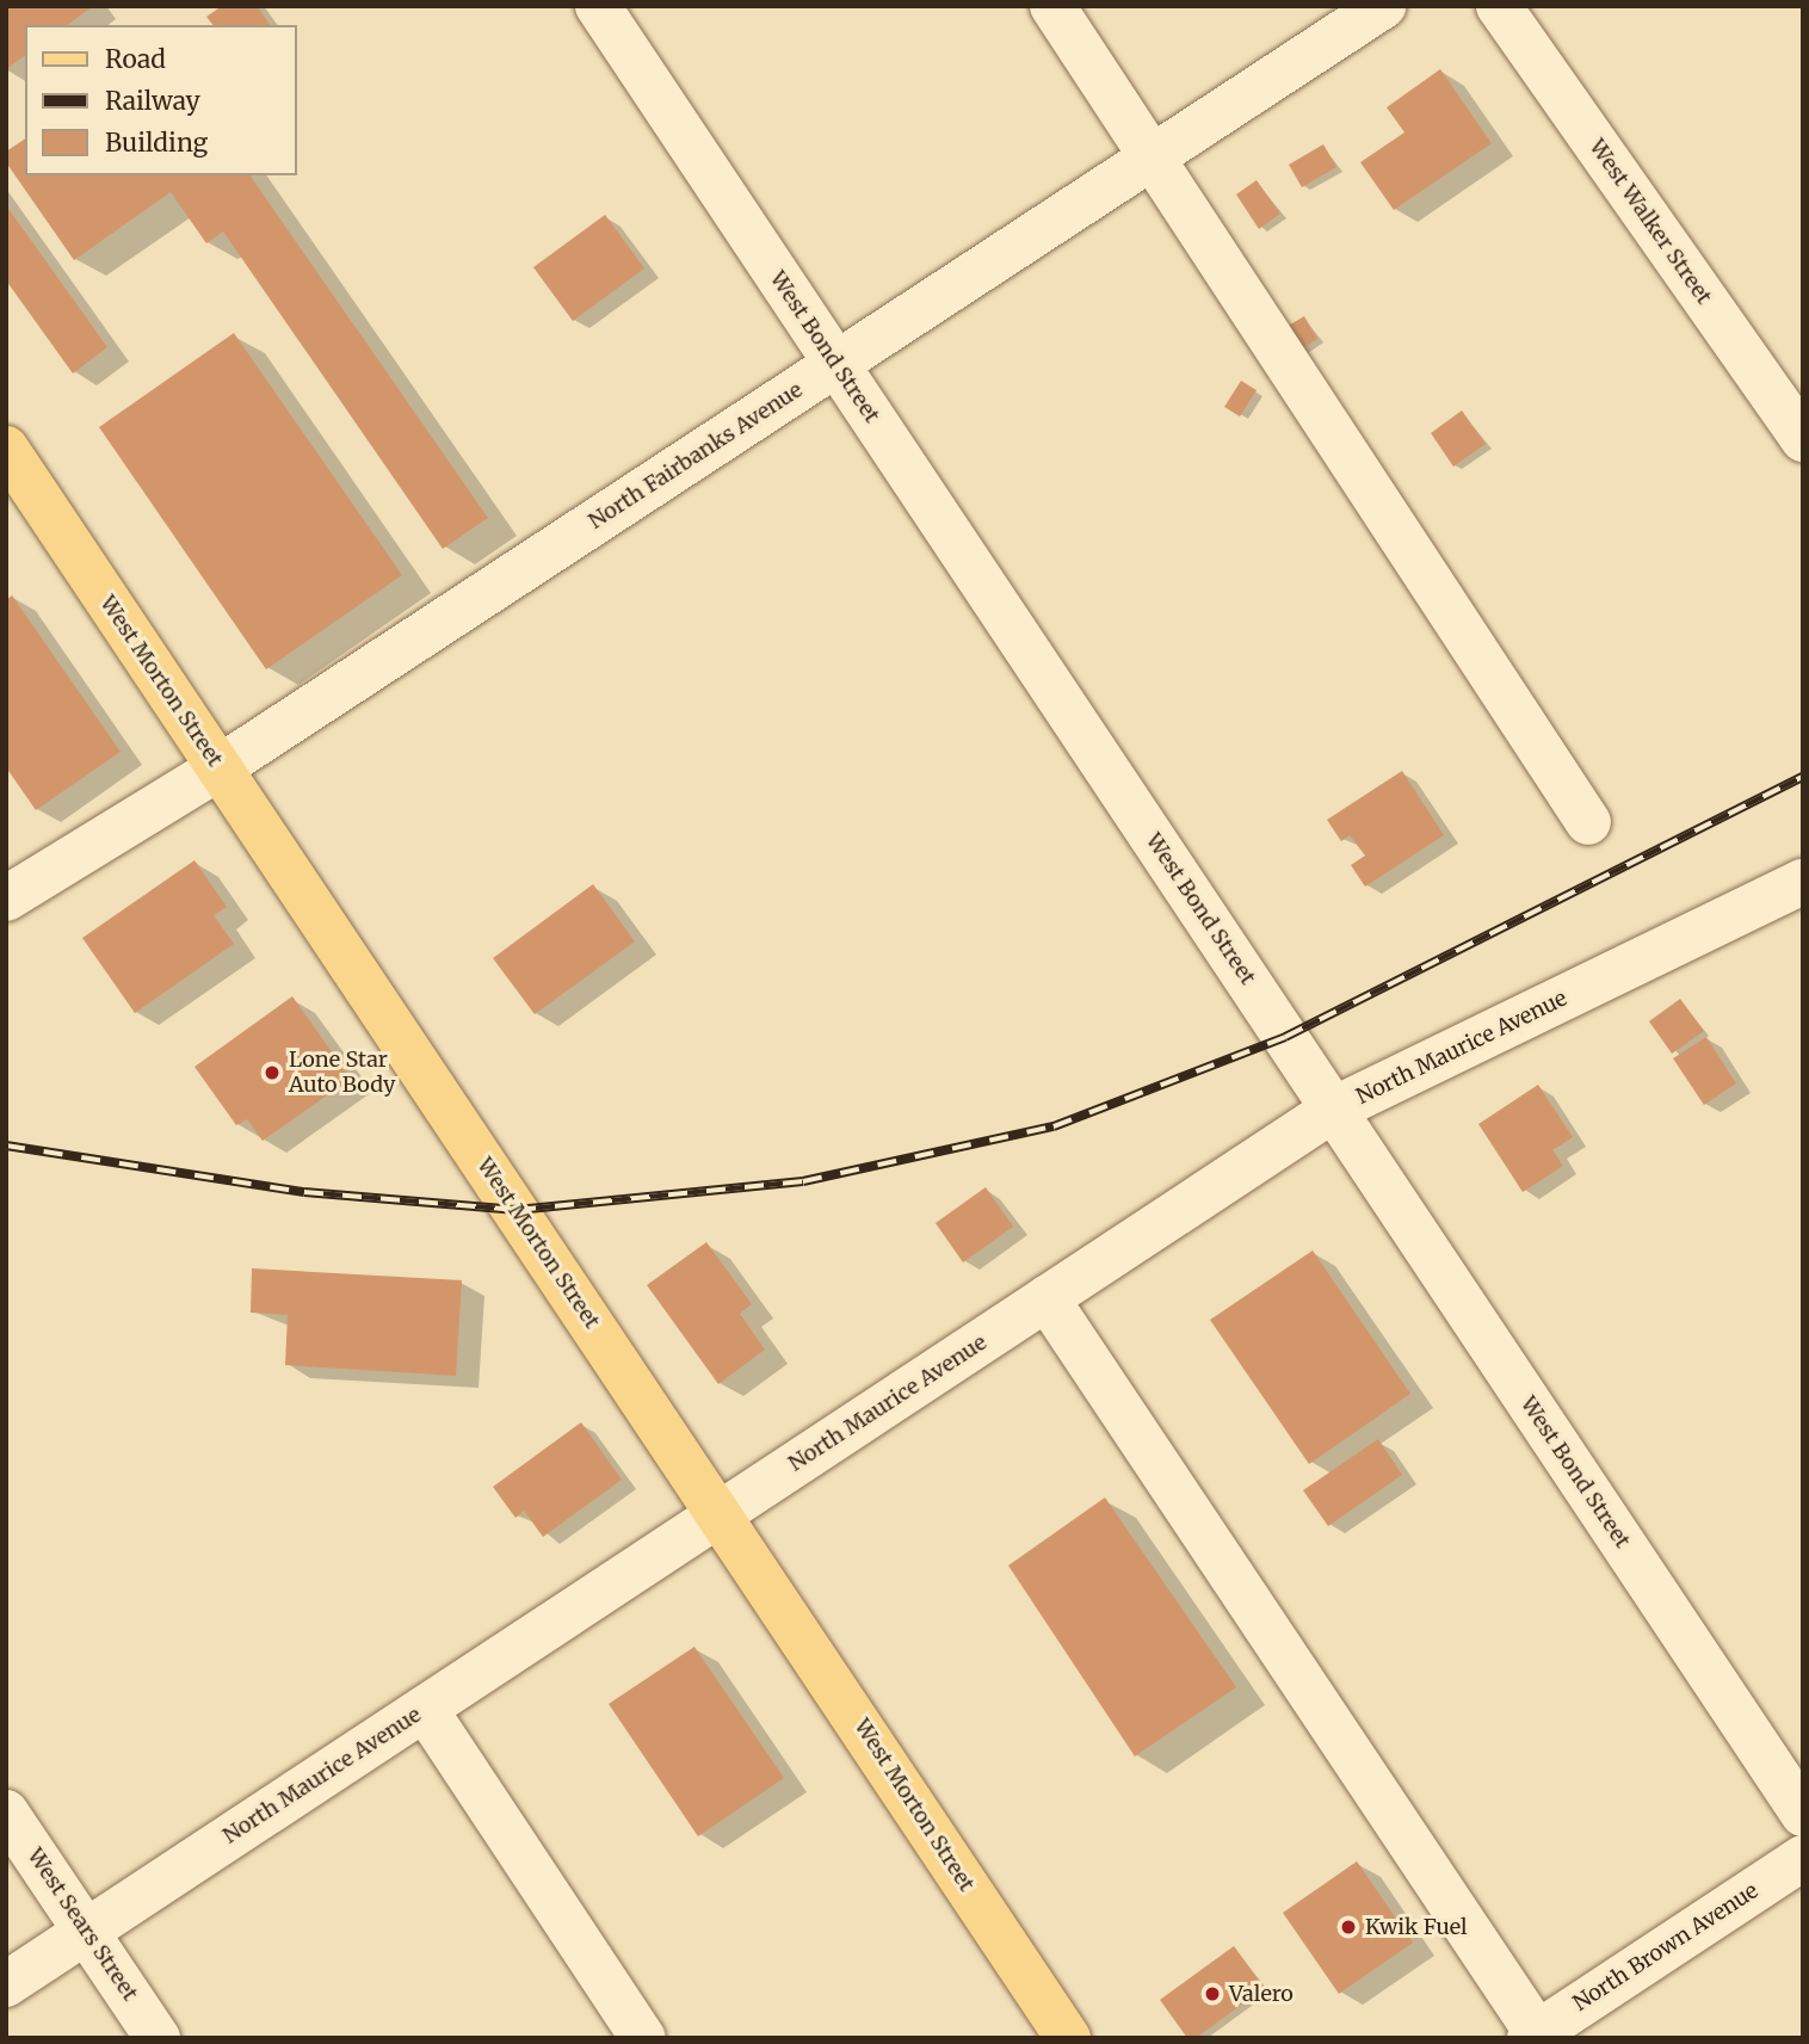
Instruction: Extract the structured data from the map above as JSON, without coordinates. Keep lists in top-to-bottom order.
{
  "streets": {
    "main road": ["West Morton Street"],
    "street": [
      "West Walker Street",
      "West Bond Street",
      "North Fairbanks Avenue",
      "North Maurice Avenue",
      "West Sears Street",
      "North Brown Avenue"
    ]
  },
  "crossings": [
    ["West Bond Street", "North Fairbanks Avenue"],
    ["West Bond Street", "North Maurice Avenue"],
    ["North Fairbanks Avenue", "West Morton Street"],
    ["West Morton Street", "North Maurice Avenue"],
    ["North Maurice Avenue", "West Sears Street"]
  ],
  "places": ["Lone Star Auto Body", "Kwik Fuel", "Valero"],
  "legend": ["Road", "Railway", "Building"]
}
